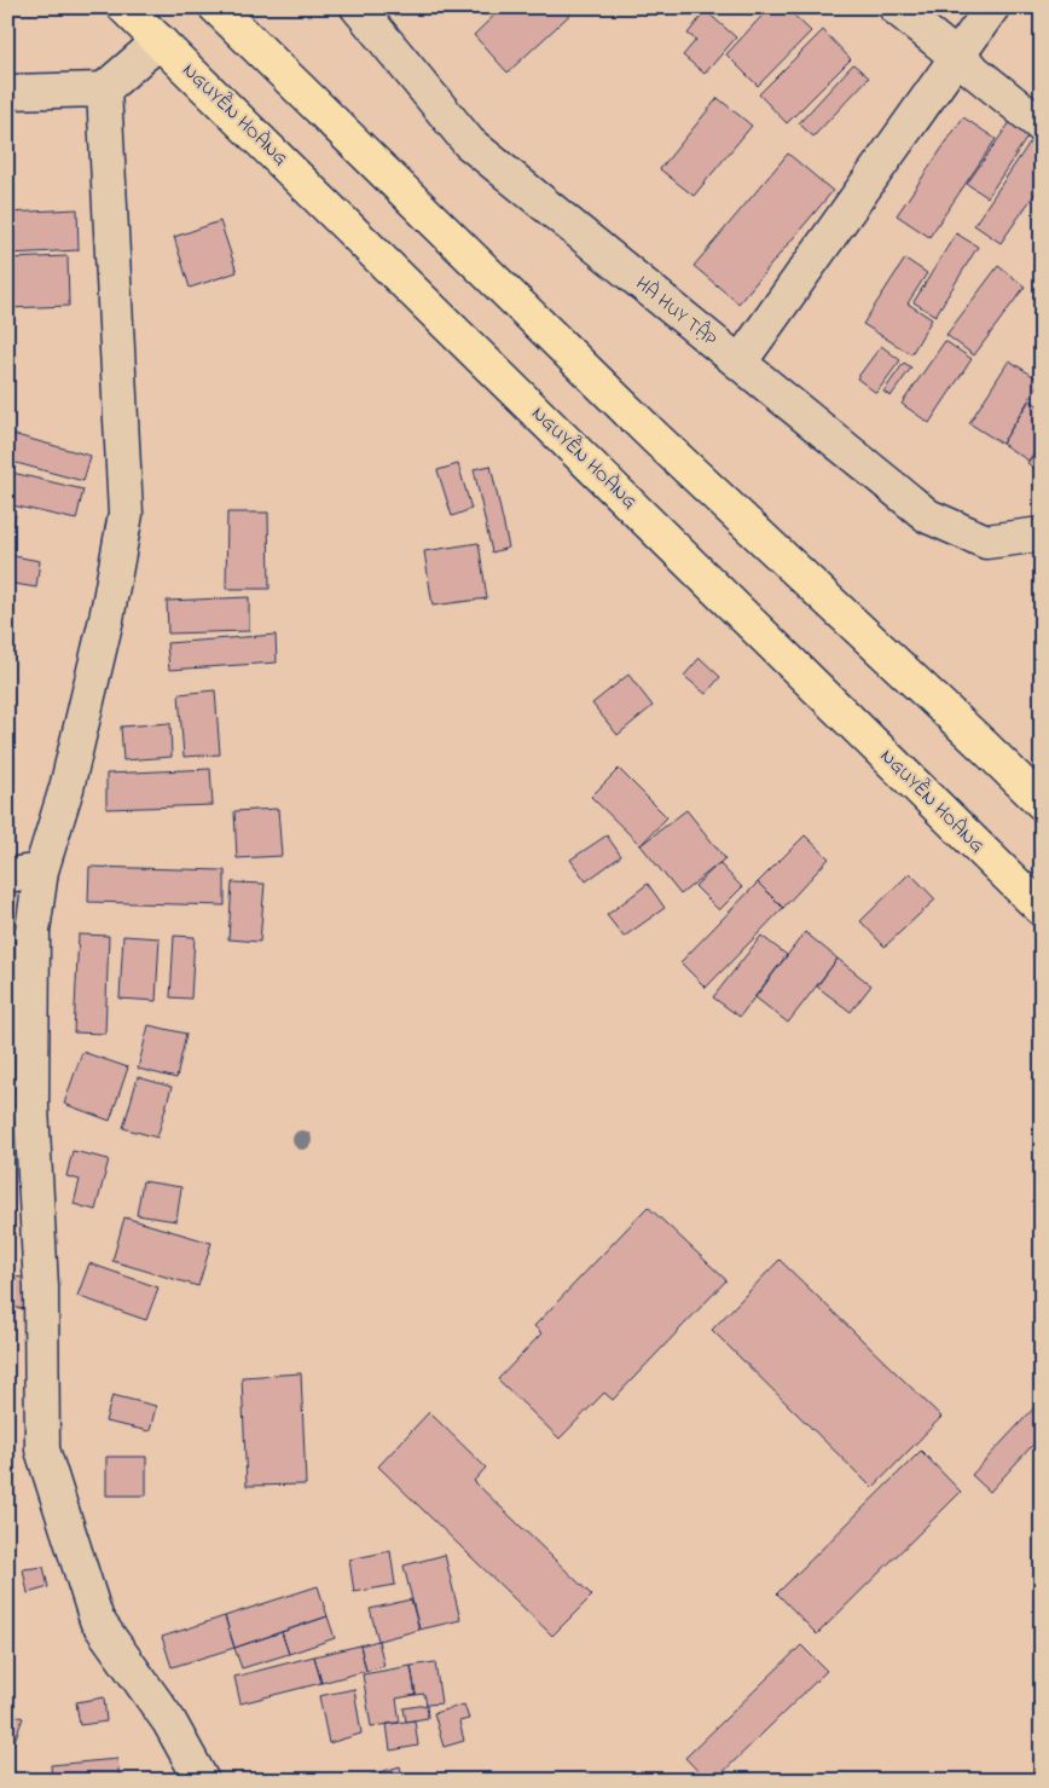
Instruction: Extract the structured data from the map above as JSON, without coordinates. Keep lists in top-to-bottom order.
{
  "streets": {
    "highway": ["NGUYỄN HOÀNG"],
    "street": ["HÀ HUY TẬP"]
  }
}
